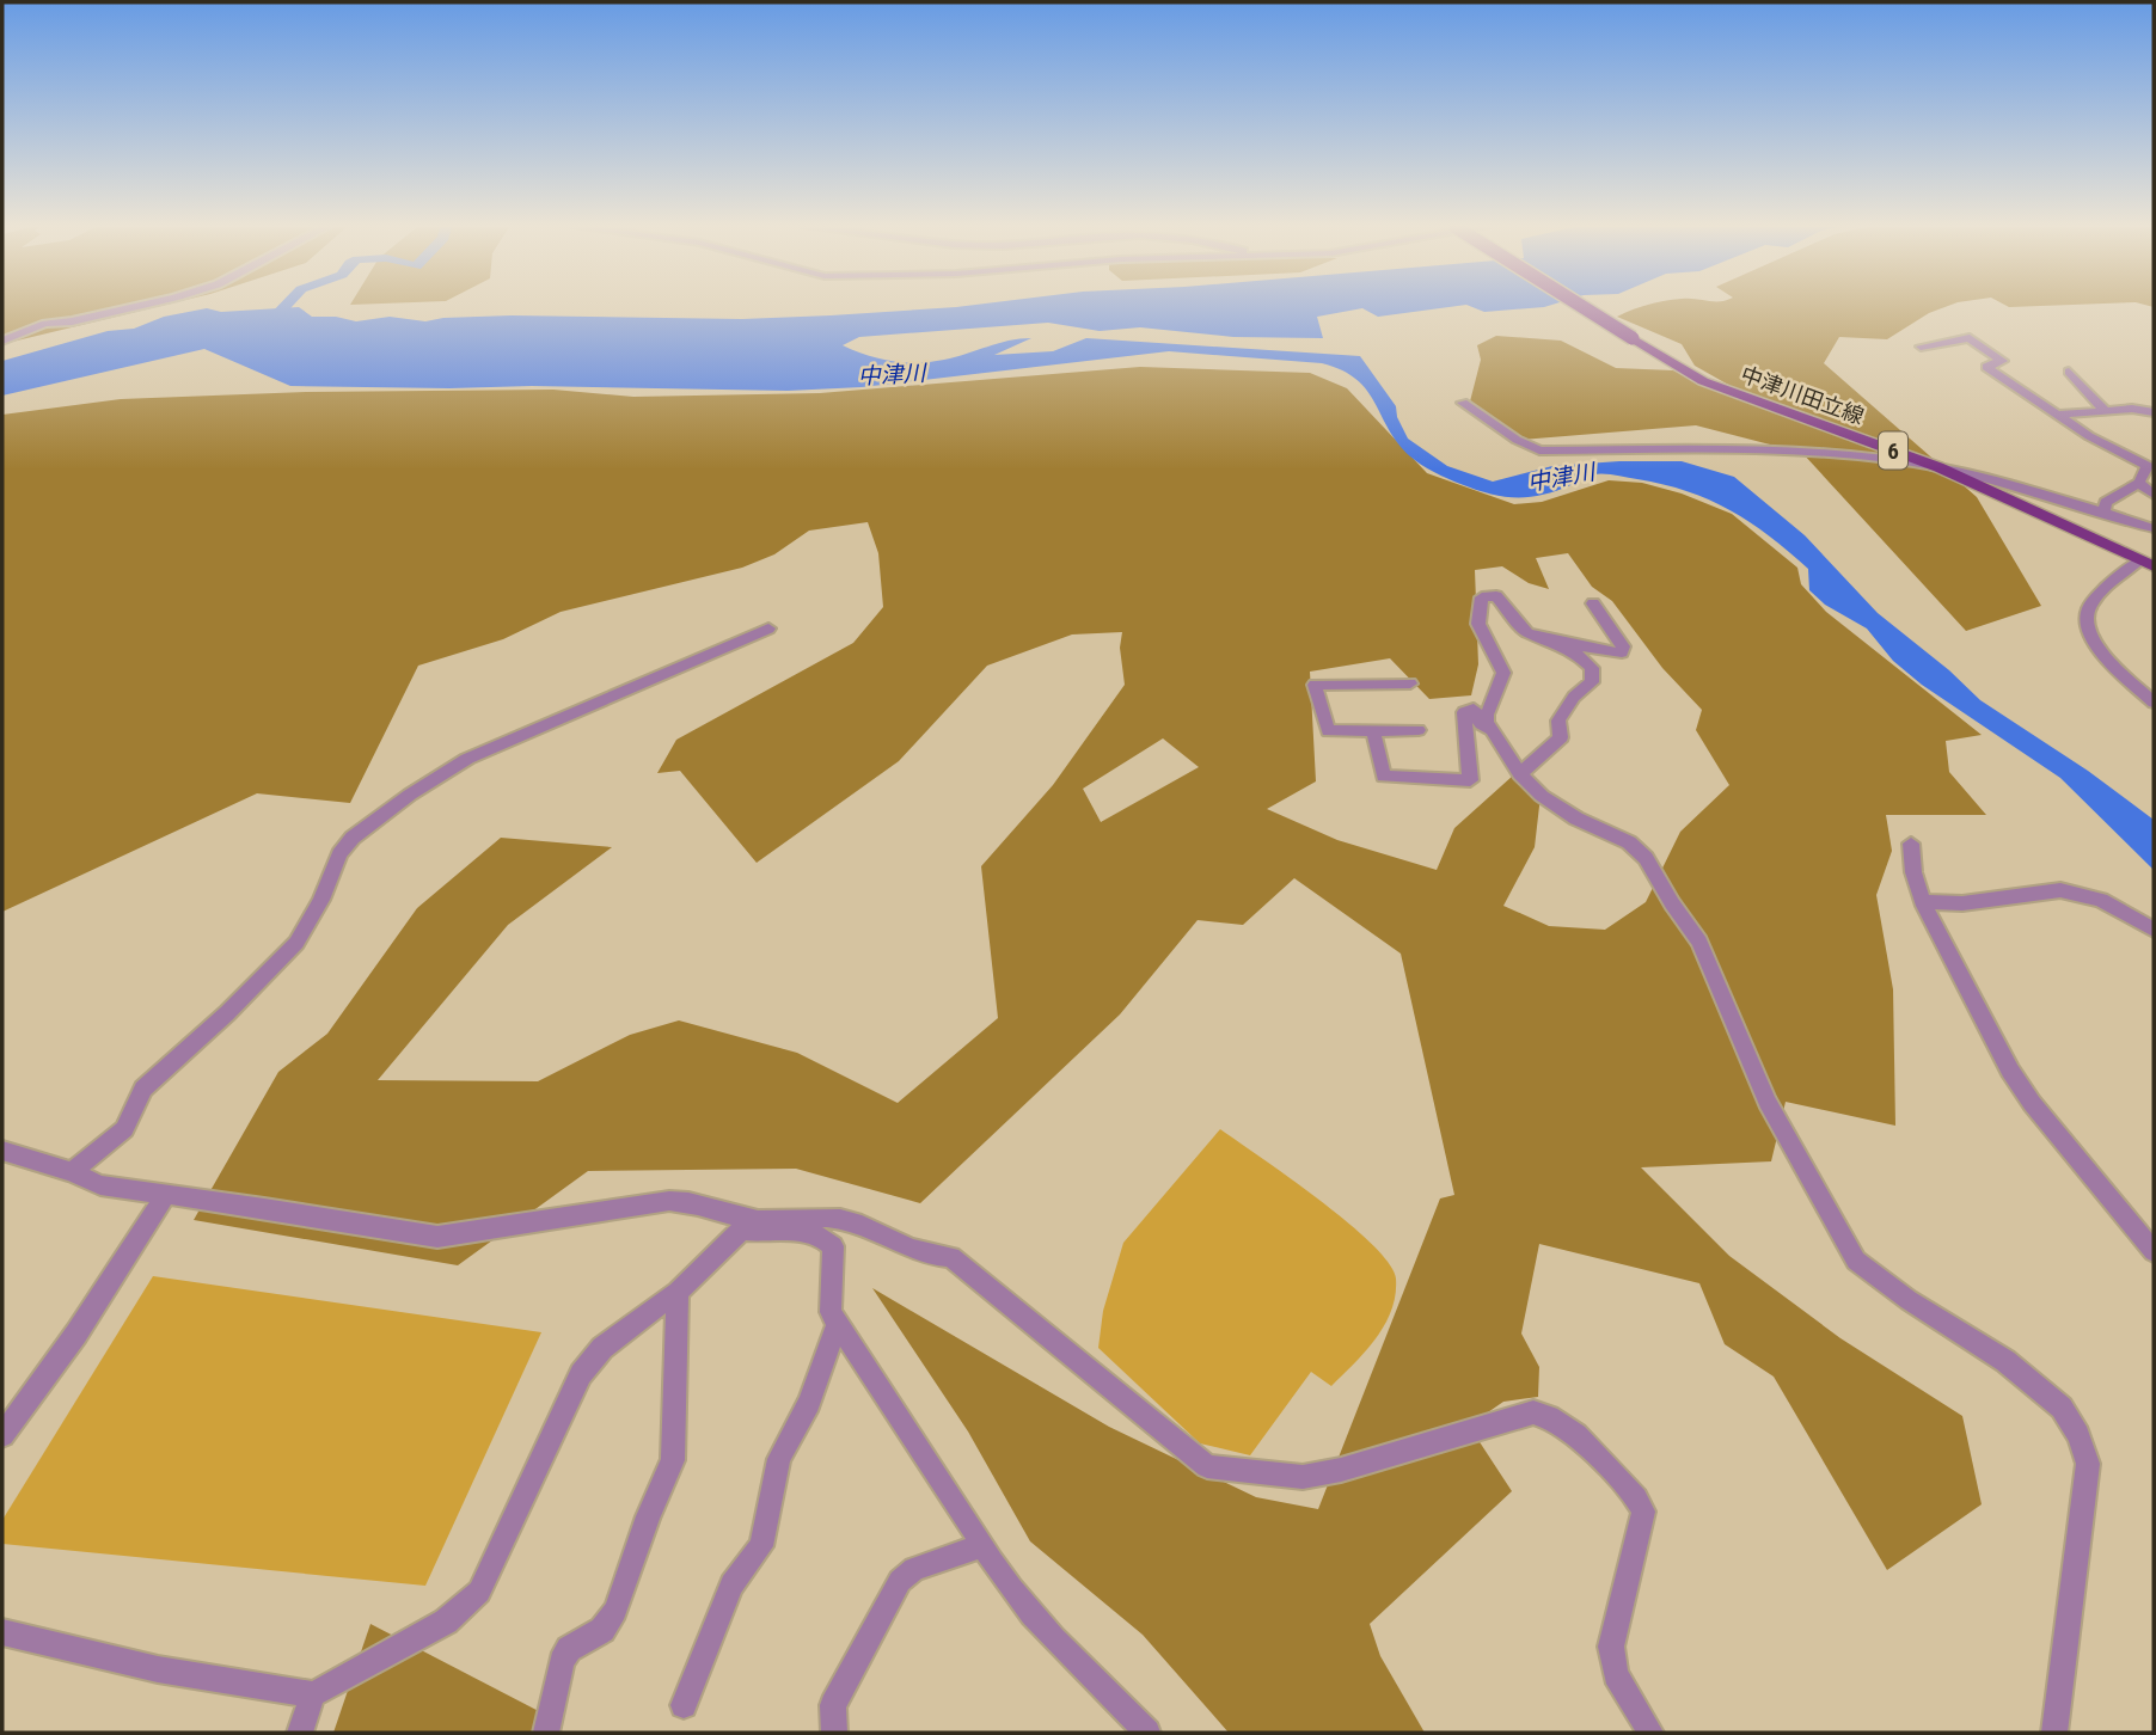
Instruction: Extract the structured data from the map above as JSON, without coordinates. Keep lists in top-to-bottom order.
{
  "streets": {
    "main road": ["中津川田立線", "6"]
  },
  "water": ["中津川"]
}
